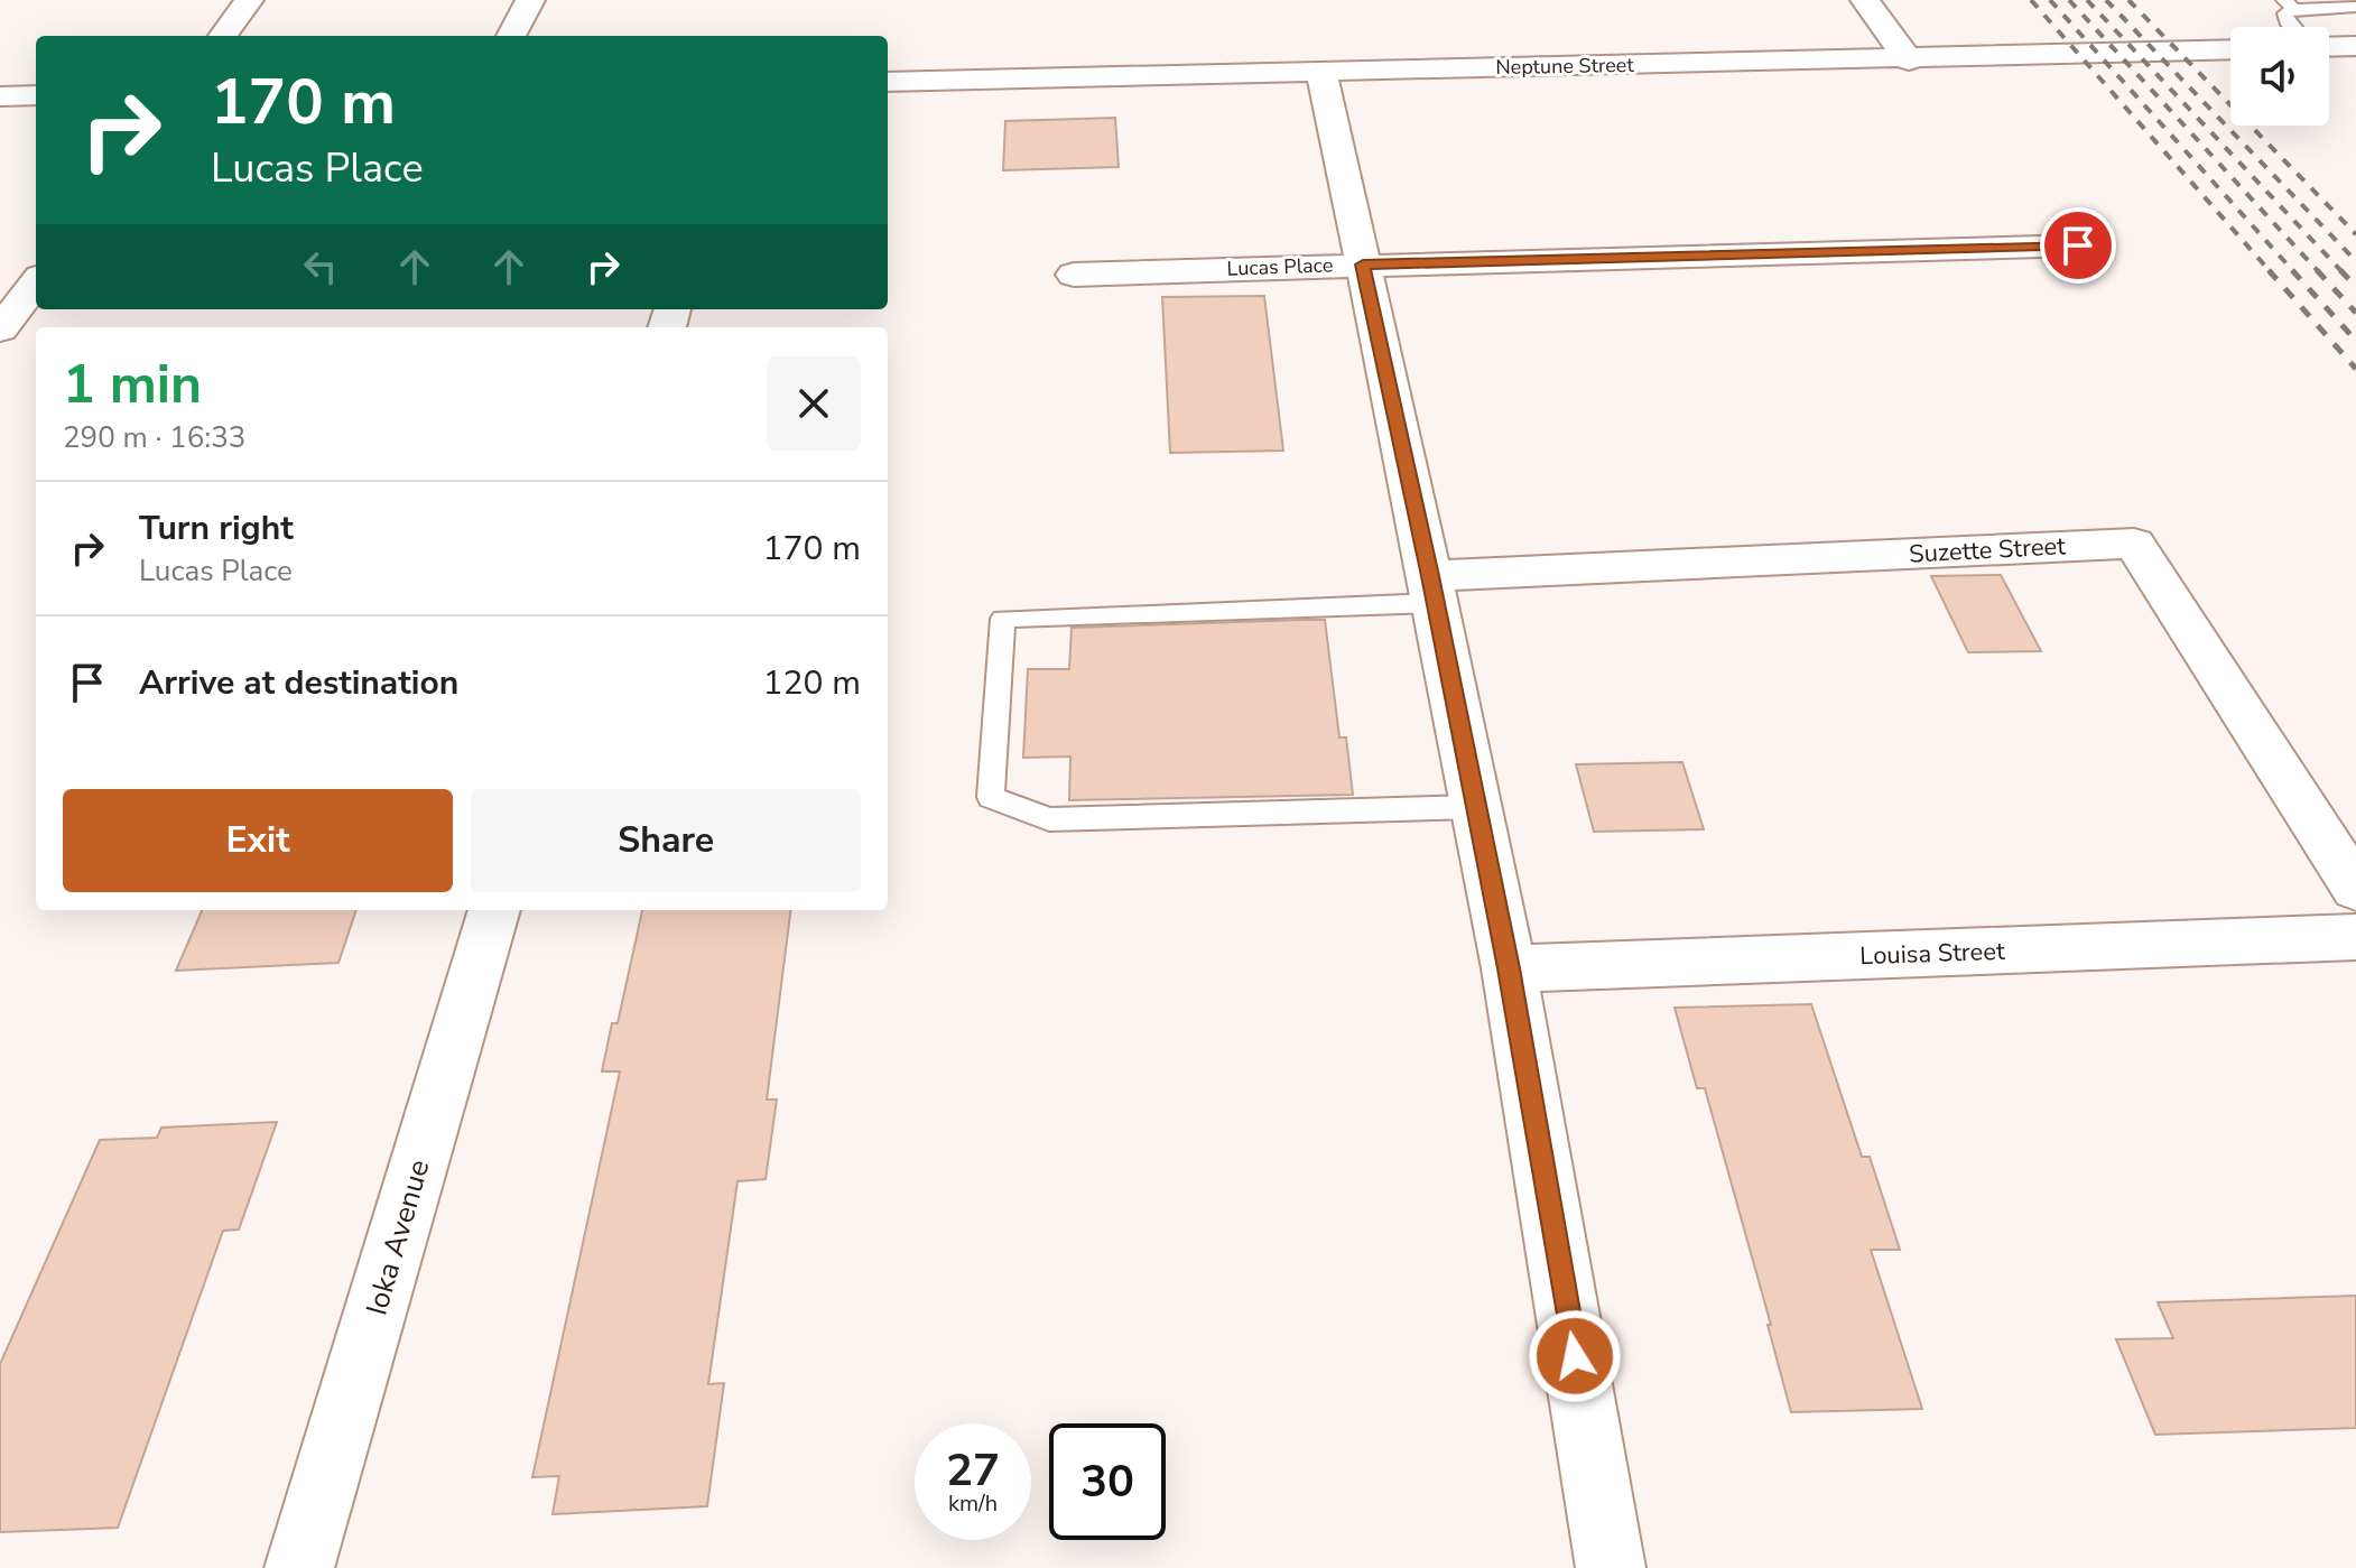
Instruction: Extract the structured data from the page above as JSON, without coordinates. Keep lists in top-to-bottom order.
{
  "streets": {
    "street": [
      "Neptune Street",
      "Lucas Place",
      "Suzette Street",
      "Louisa Street",
      "Ioka Avenue"
    ]
  },
  "page": {
    "turn": ["170 m", "Lucas Place"],
    "heading": ["1 min", "290 m · 16:33"],
    "list": [
      {
        "name": "Turn right",
        "note": "Lucas Place",
        "value": "170 m"
      },
      {
        "name": "Arrive at destination",
        "value": "120 m"
      }
    ],
    "buttons": ["Exit", "Share"],
    "speed": "27 km/h",
    "limit": "30"
  }
}
